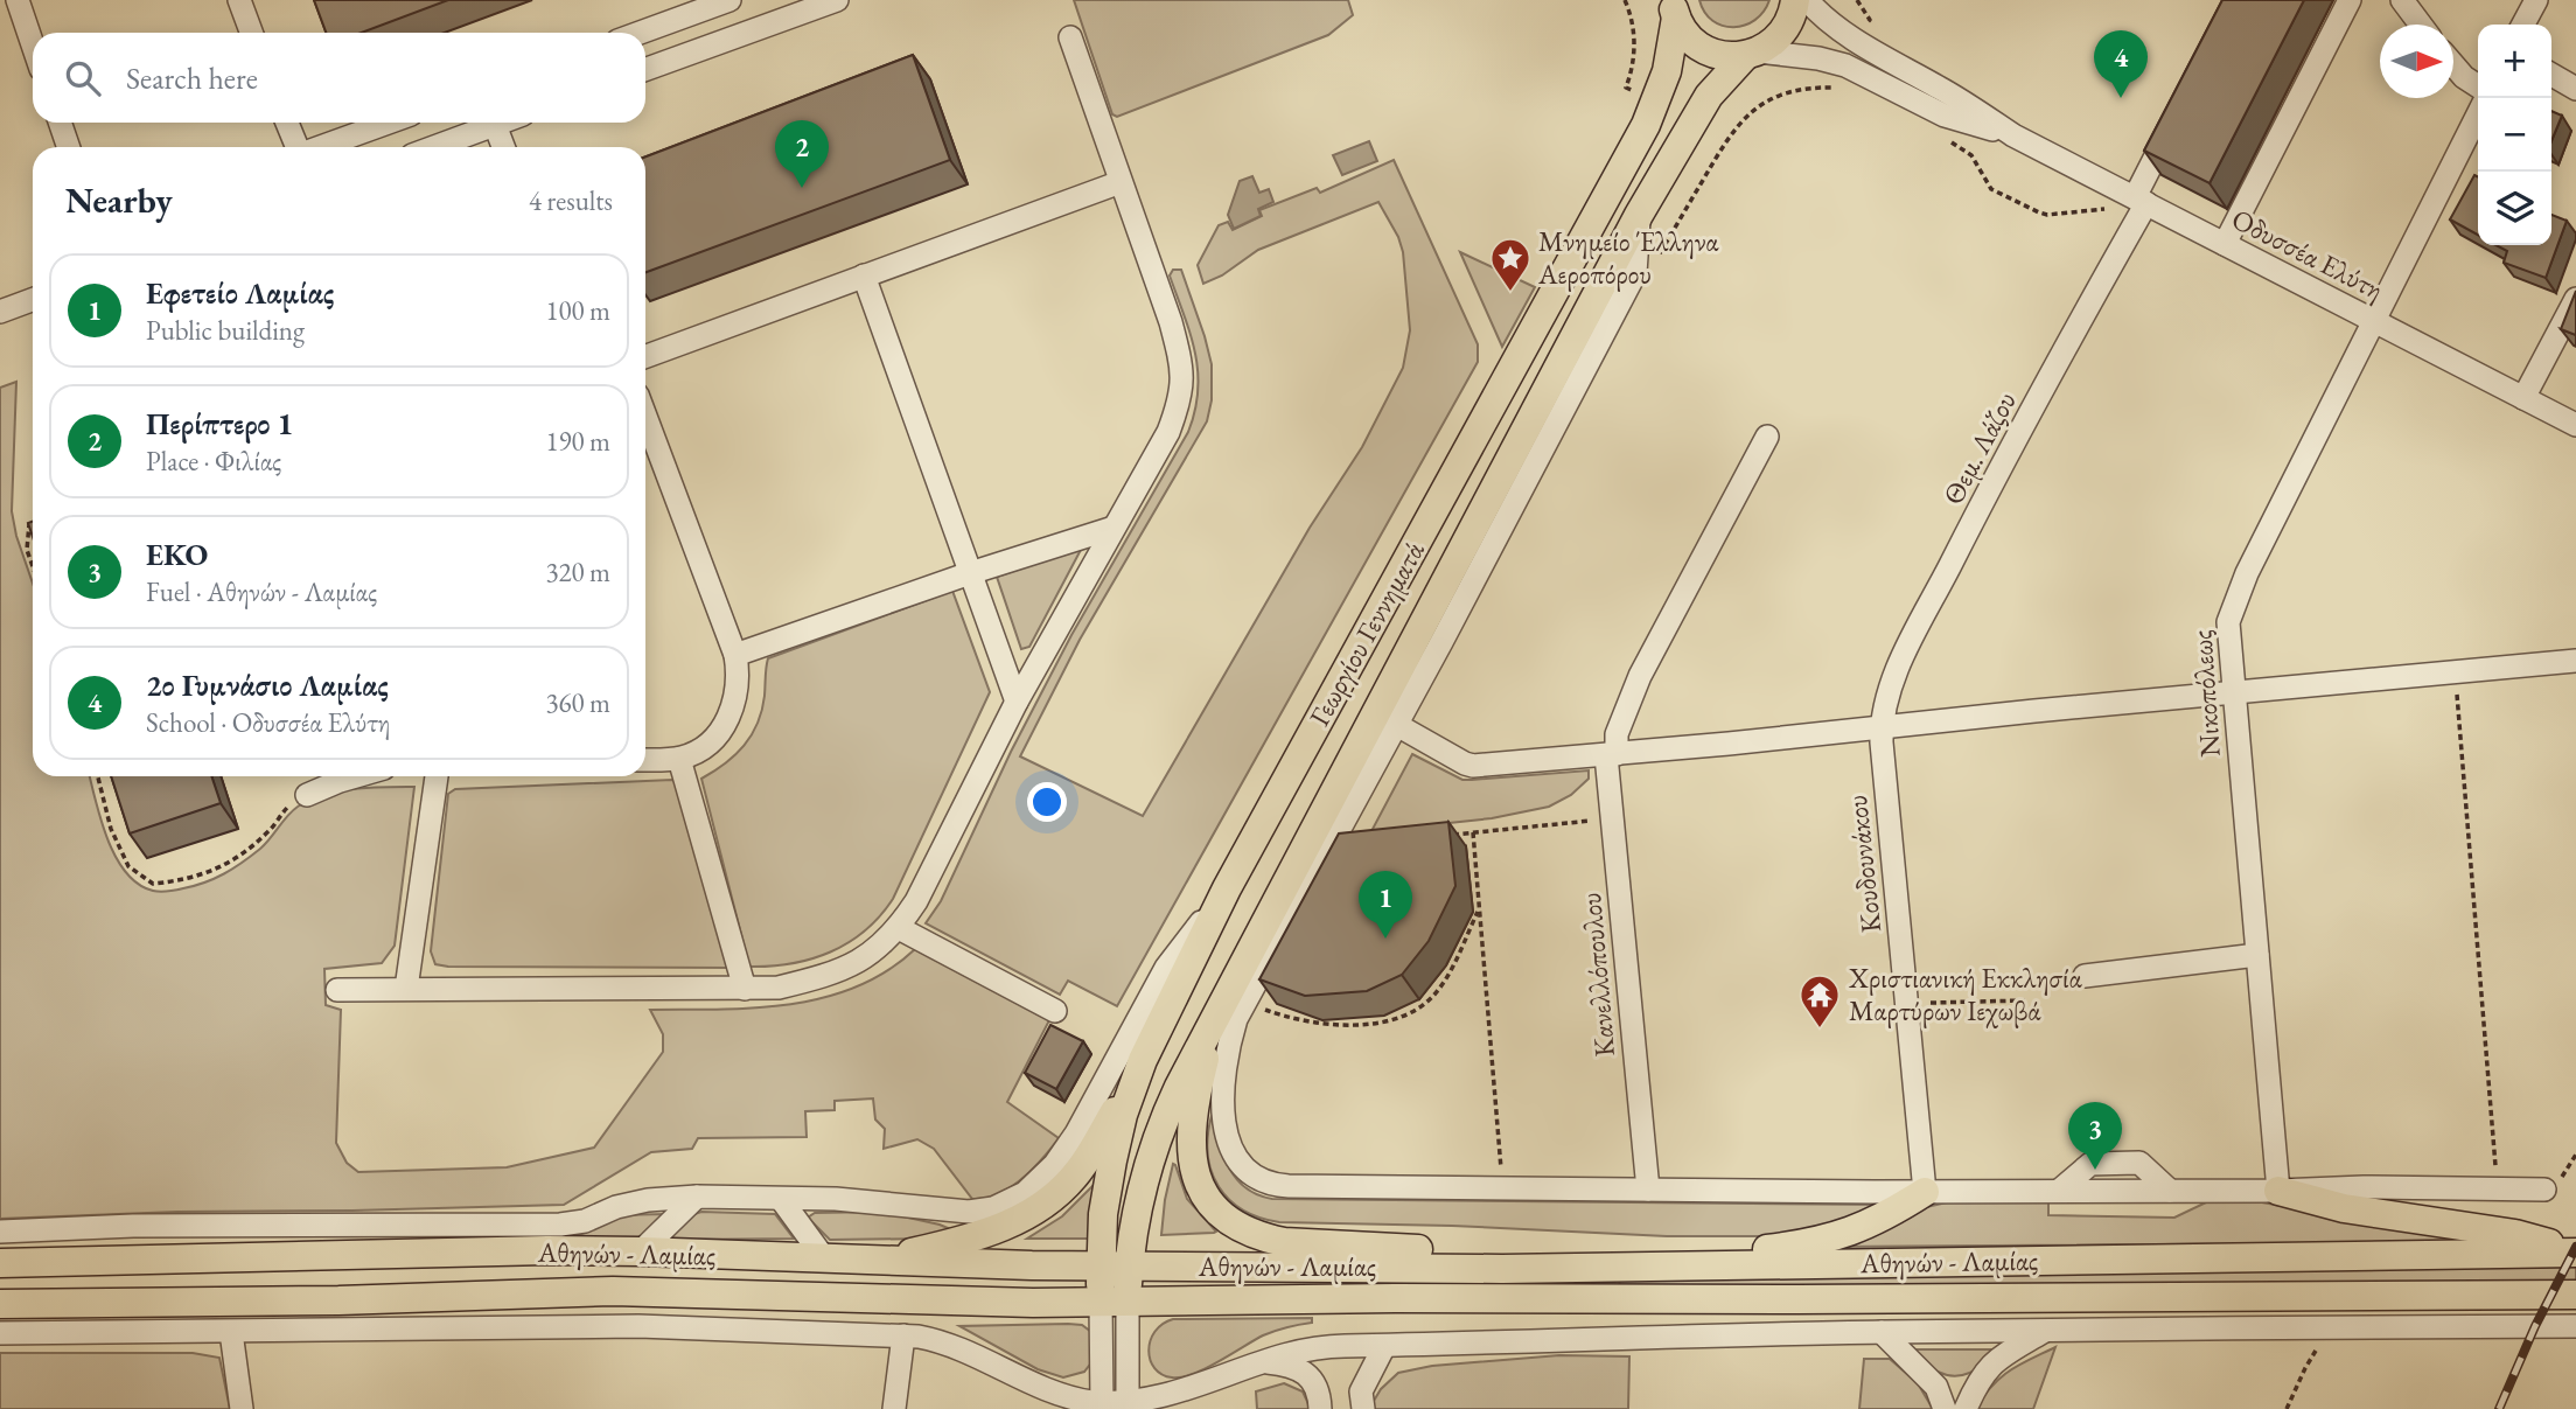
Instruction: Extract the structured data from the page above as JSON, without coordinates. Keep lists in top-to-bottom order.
{
  "streets": {
    "main road": ["Γεωργίου Γεννηματά", "Αθηνών - Λαμίας"],
    "street": [
      "Οδυσσέα Ελύτη",
      "Θεμ. Λάζου",
      "Νικοπόλεως",
      "Κουδουνάκου",
      "Κανελλόπουλου"
    ]
  },
  "crossings": [
    ["Οδυσσέα Ελύτη", "Θεμ. Λάζου"],
    ["Οδυσσέα Ελύτη", "Γεωργίου Γεννηματά"],
    ["Οδυσσέα Ελύτη", "Νικοπόλεως"],
    ["Θεμ. Λάζου", "Κουδουνάκου"],
    ["Γεωργίου Γεννηματά", "Αθηνών - Λαμίας"]
  ],
  "places": {
    "place": ["Μνημείο Έλληνα Αεροπόρου"],
    "temple": ["Χριστιανική Εκκλησία Μαρτύρων Ιεχωβά"]
  },
  "north": "right",
  "page": {
    "map_buttons": ["+", "−"],
    "pins": [
      "4",
      "2",
      "1",
      "3"
    ],
    "search": "Search here",
    "heading": ["Nearby", "4 results"],
    "list": [
      {
        "mark": "1",
        "name": "Εφετείο Λαμίας",
        "note": "Public building",
        "value": "100 m"
      },
      {
        "mark": "2",
        "name": "Περίπτερο 1",
        "note": "Place · Φιλίας",
        "value": "190 m"
      },
      {
        "mark": "3",
        "name": "EKO",
        "note": "Fuel · Αθηνών - Λαμίας",
        "value": "320 m"
      },
      {
        "mark": "4",
        "name": "2ο Γυμνάσιο Λαμίας",
        "note": "School · Οδυσσέα Ελύτη",
        "value": "360 m"
      }
    ]
  }
}
